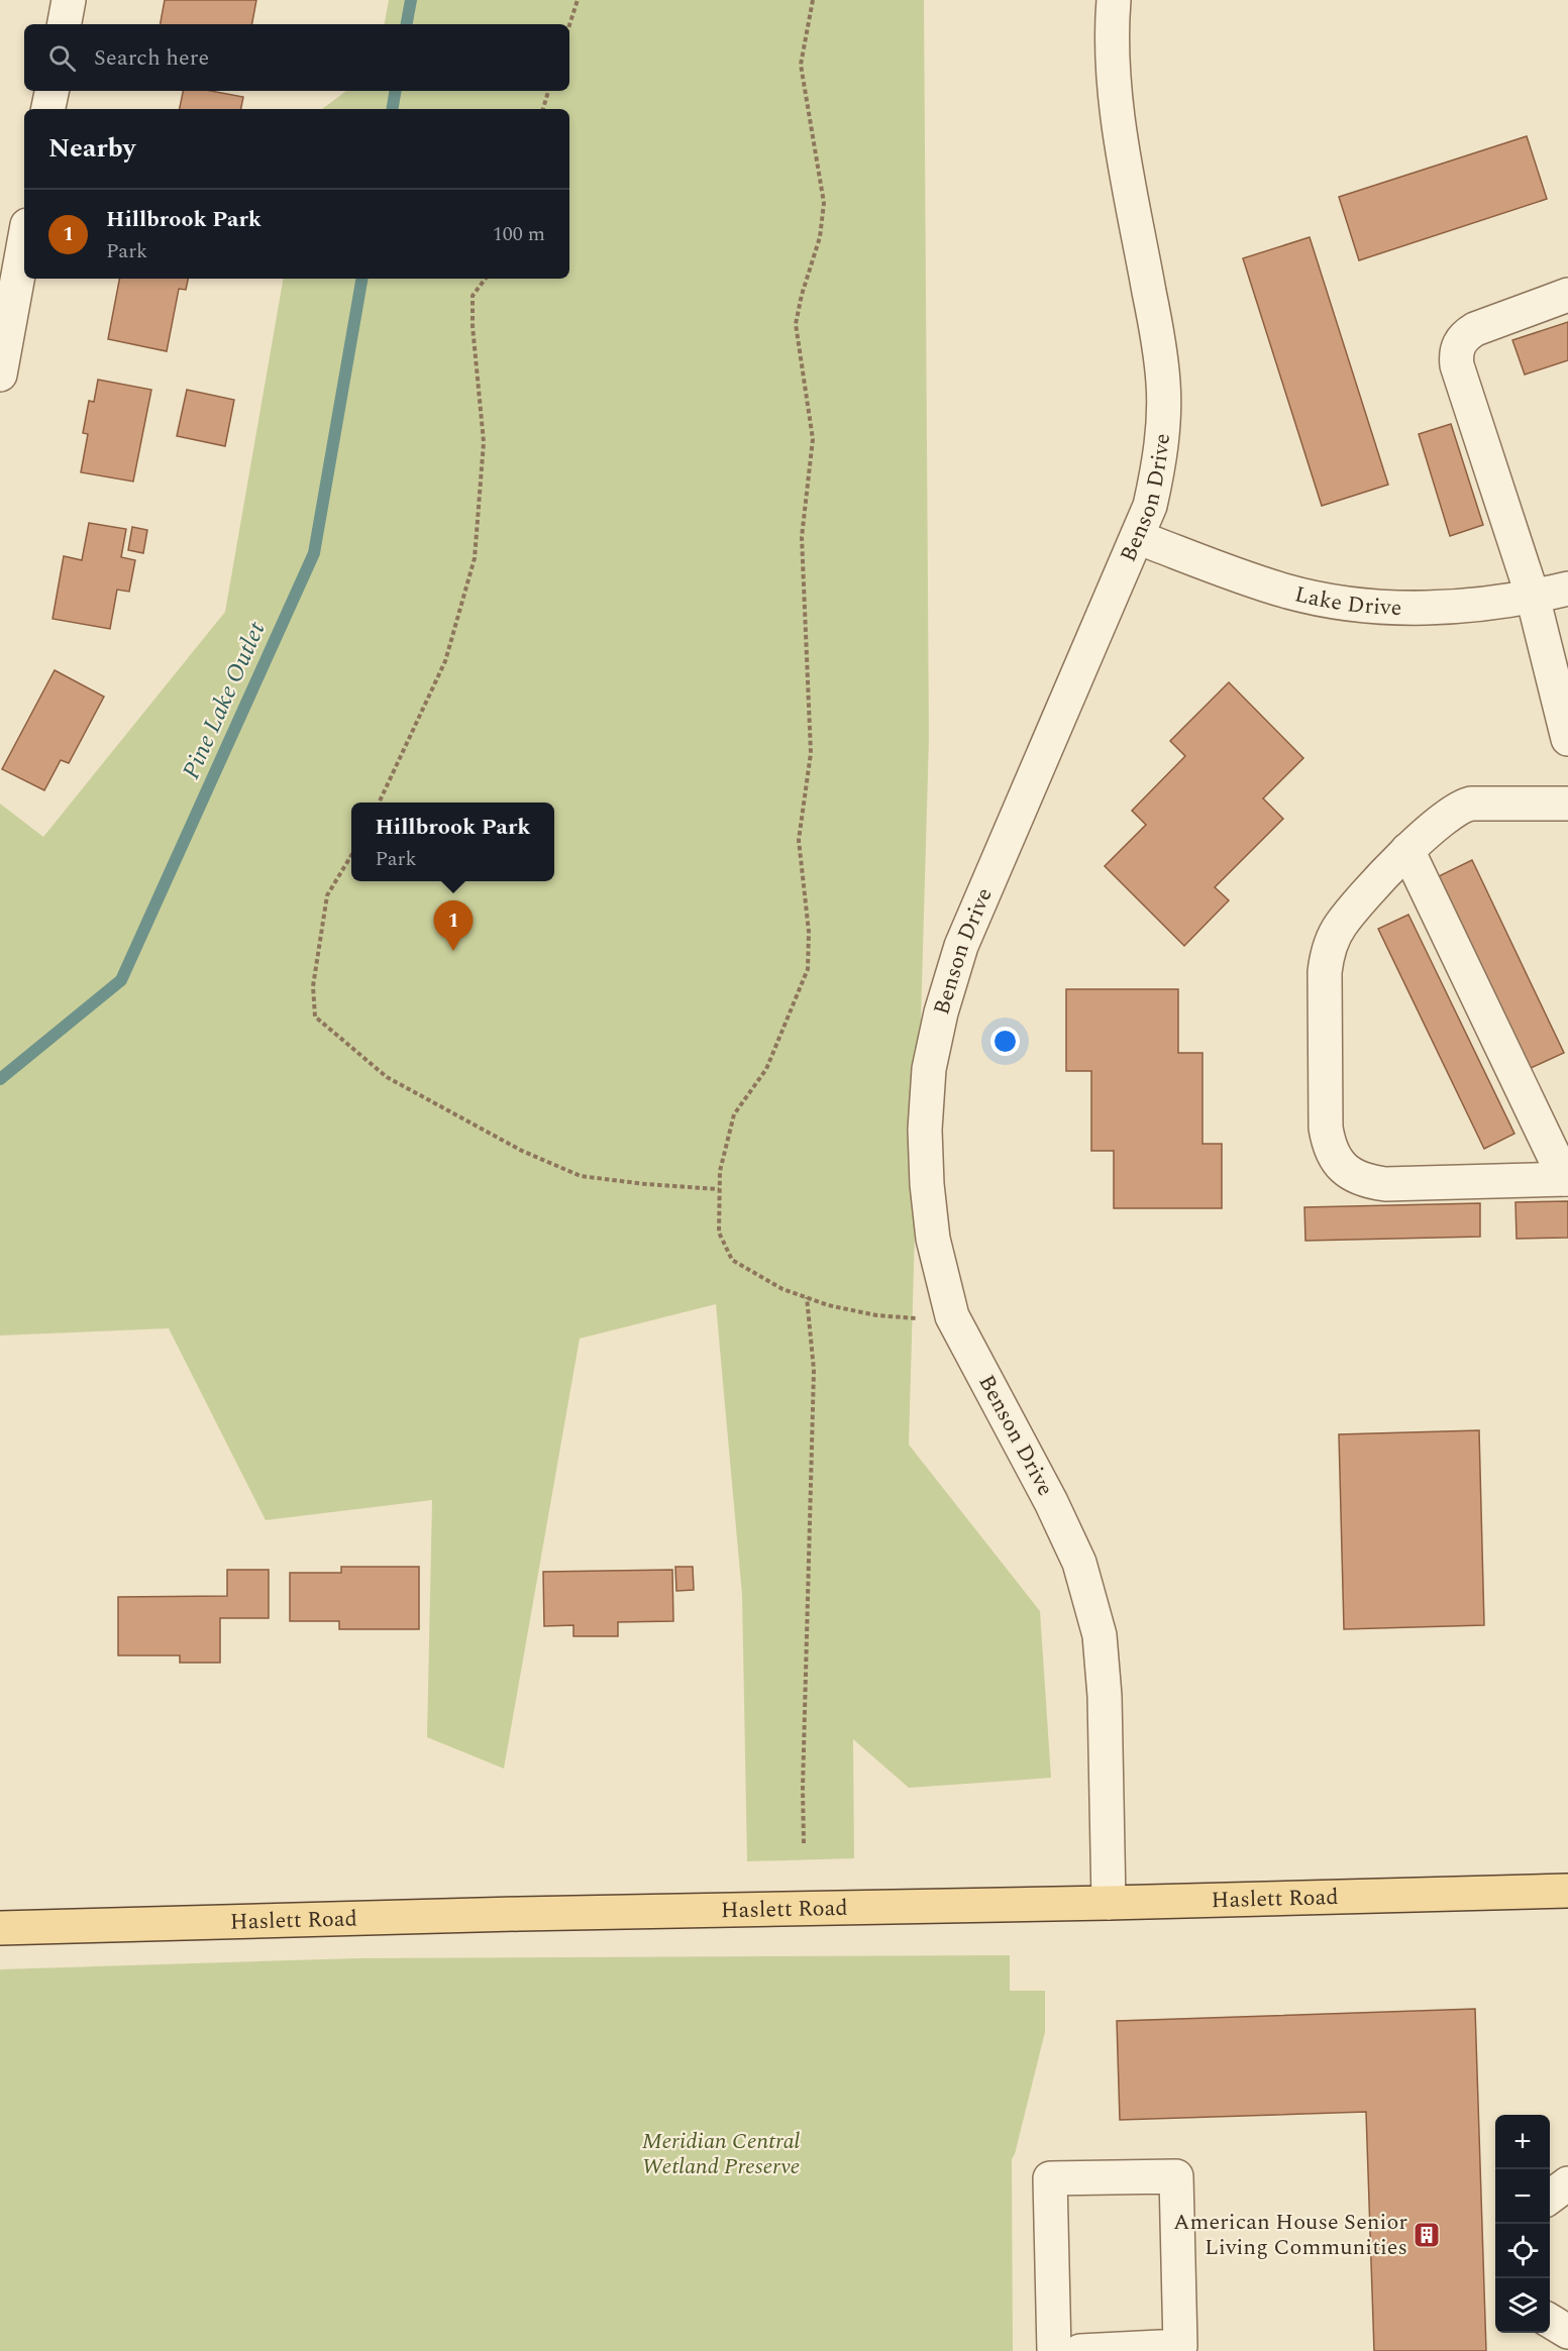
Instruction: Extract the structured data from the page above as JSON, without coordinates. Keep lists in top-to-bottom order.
{
  "streets": {
    "main road": ["Haslett Road"],
    "street": ["Benson Drive", "Lake Drive"]
  },
  "crossings": [
    ["Benson Drive", "Lake Drive"],
    ["Benson Drive", "Haslett Road"]
  ],
  "water": ["Pine Lake Outlet"],
  "parks": ["Meridian Central Wetland Preserve"],
  "places": {
    "building": ["American House Senior Living Communities"]
  },
  "page": {
    "search": "Search here",
    "heading": "Nearby",
    "list": [
      {
        "mark": "1",
        "name": "Hillbrook Park",
        "note": "Park",
        "value": "100 m"
      }
    ],
    "popup": ["Hillbrook Park", "Park"],
    "pins": "1",
    "map_buttons": ["+", "−"]
  }
}
